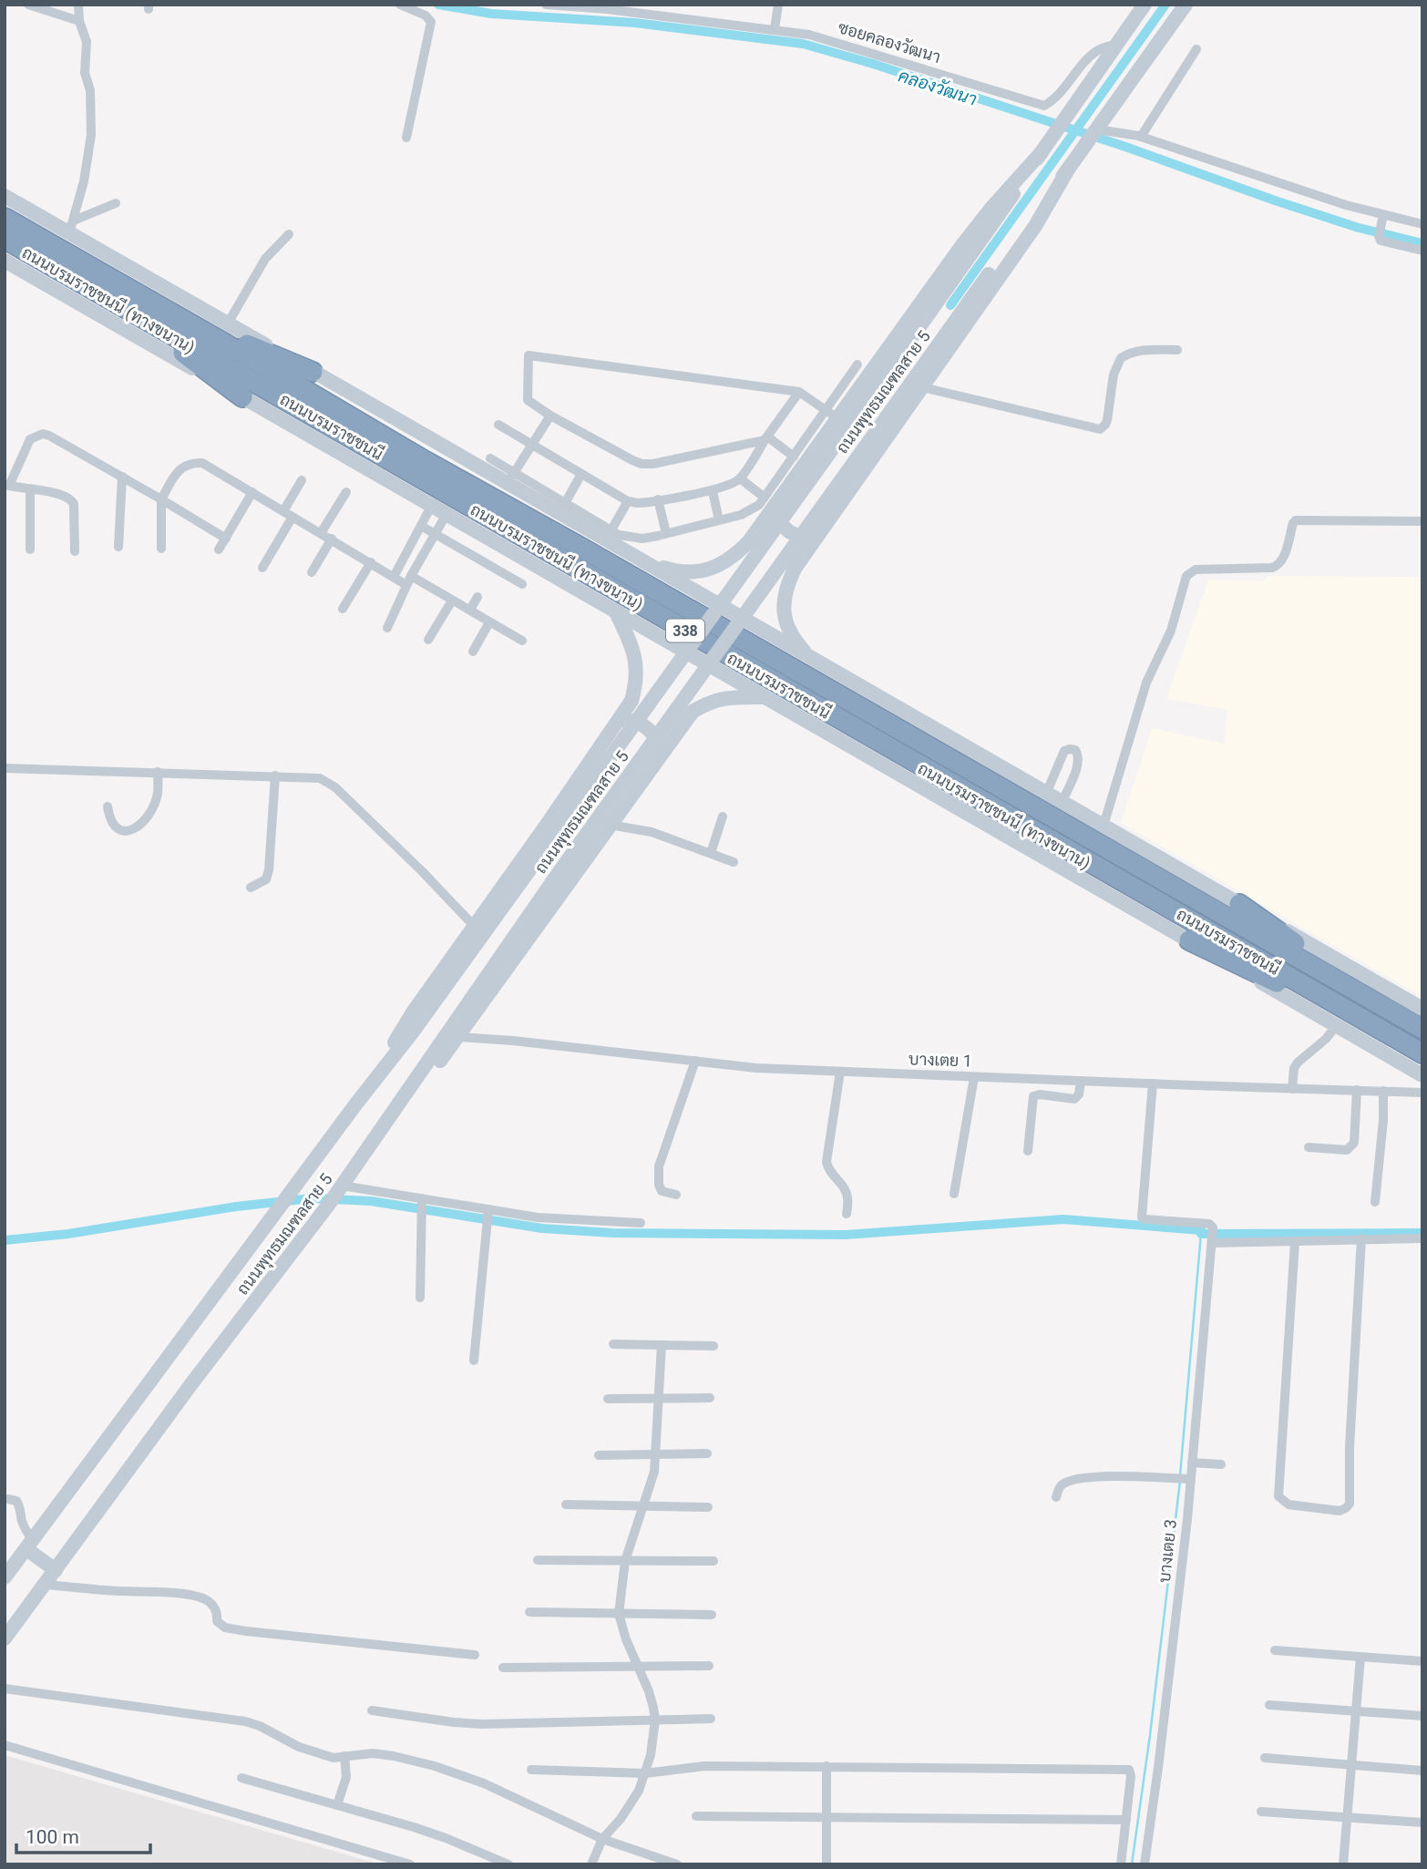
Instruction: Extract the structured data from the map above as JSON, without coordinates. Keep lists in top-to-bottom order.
{
  "streets": {
    "highway": ["ถนนบรมราชชนนี", "338"],
    "main road": ["ถนนบรมราชชนนี (ทางขนาน)", "ถนนพุทธมณฑลสาย 5"],
    "street": ["ซอยคลองวัฒนา", "บางเตย 1", "บางเตย 3"]
  },
  "crossings": [
    ["ซอยคลองวัฒนา", "ถนนพุทธมณฑลสาย 5"],
    ["บางเตย 1", "บางเตย 3"]
  ],
  "water": ["คลองวัฒนา"],
  "scale_bar": "100 m"
}
